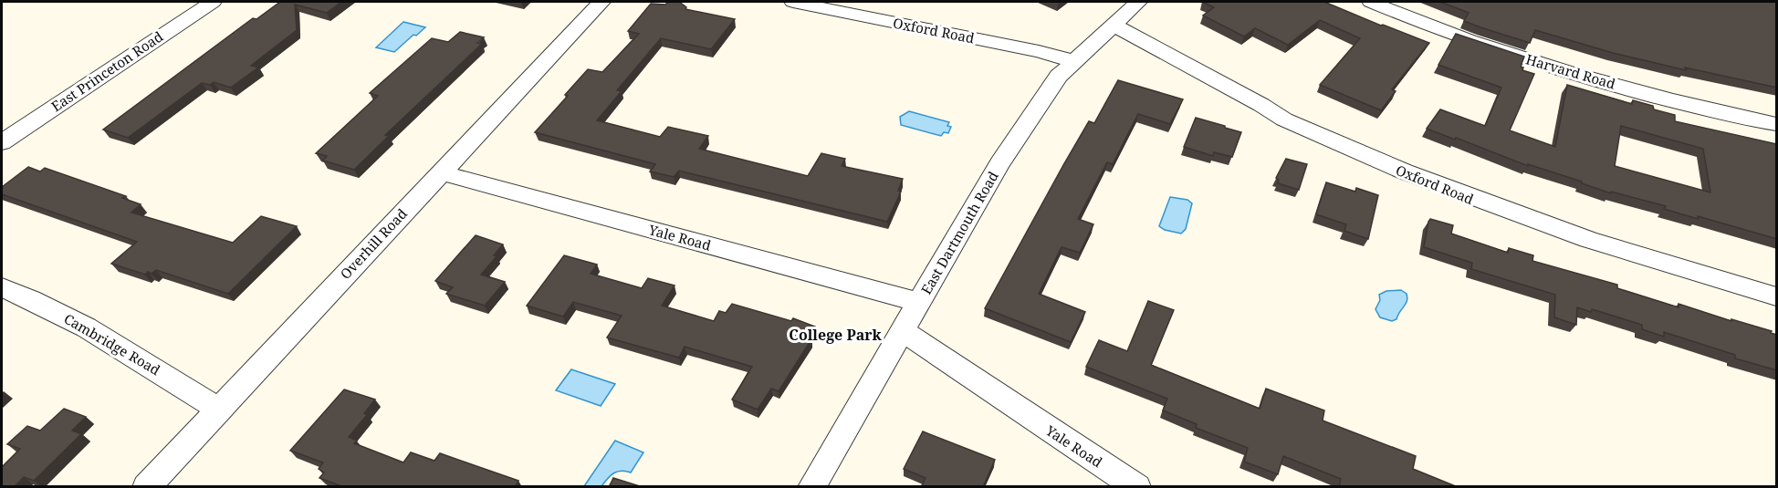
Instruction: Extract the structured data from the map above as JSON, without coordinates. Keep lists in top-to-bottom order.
{
  "streets": {
    "street": [
      "Oxford Road",
      "East Princeton Road",
      "Harvard Road",
      "East Dartmouth Road",
      "Yale Road",
      "Overhill Road",
      "Cambridge Road"
    ]
  },
  "crossings": [
    ["Oxford Road", "East Dartmouth Road"],
    ["East Dartmouth Road", "Yale Road"],
    ["Yale Road", "Overhill Road"],
    ["Overhill Road", "Cambridge Road"]
  ],
  "districts": ["College Park"]
}
